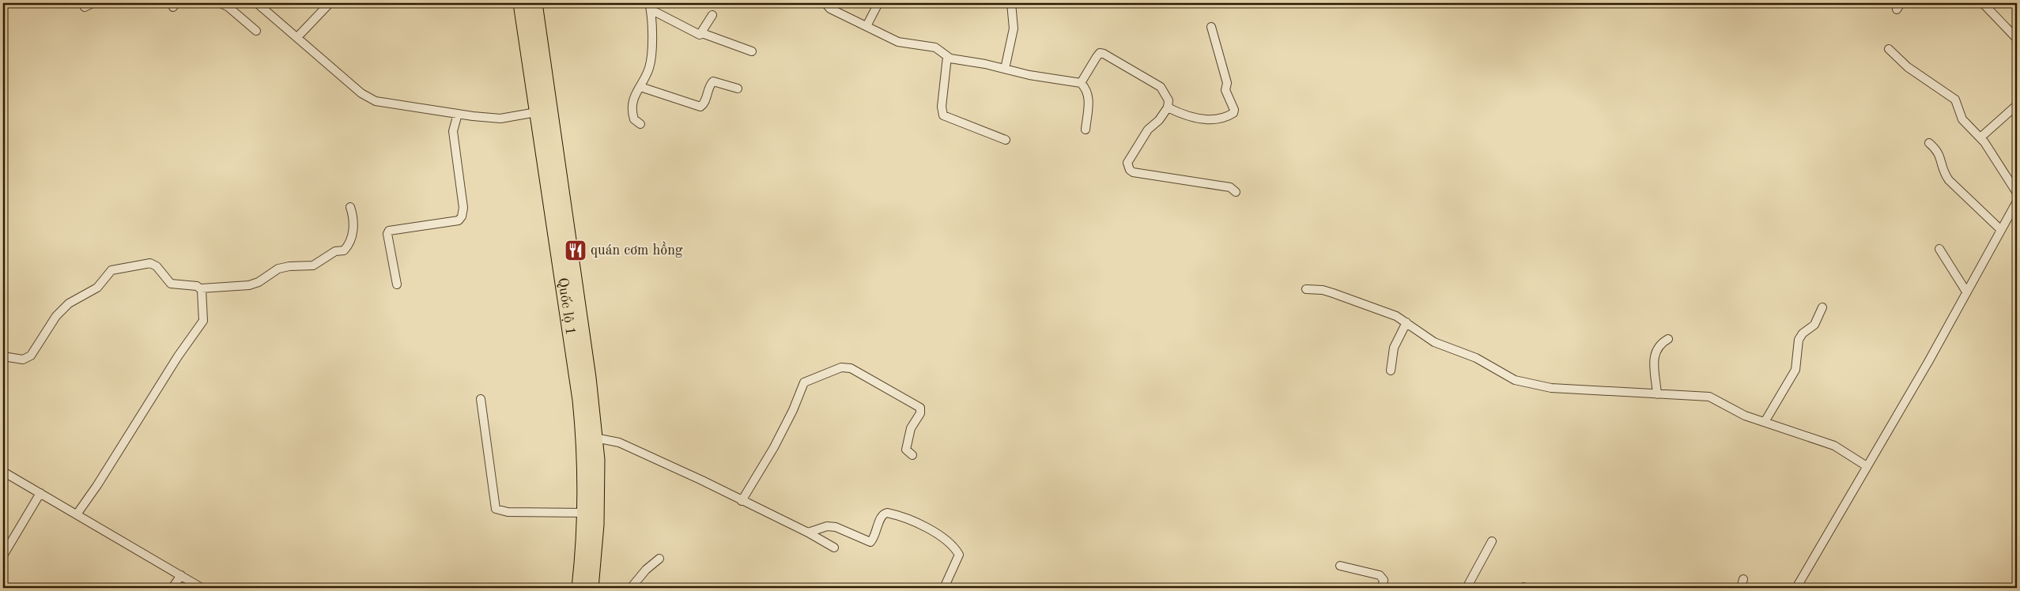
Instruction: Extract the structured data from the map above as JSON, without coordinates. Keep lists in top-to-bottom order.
{
  "streets": {
    "highway": ["Quốc lộ 1"]
  },
  "places": {
    "restaurant": ["quán cơm hồng"]
  }
}
